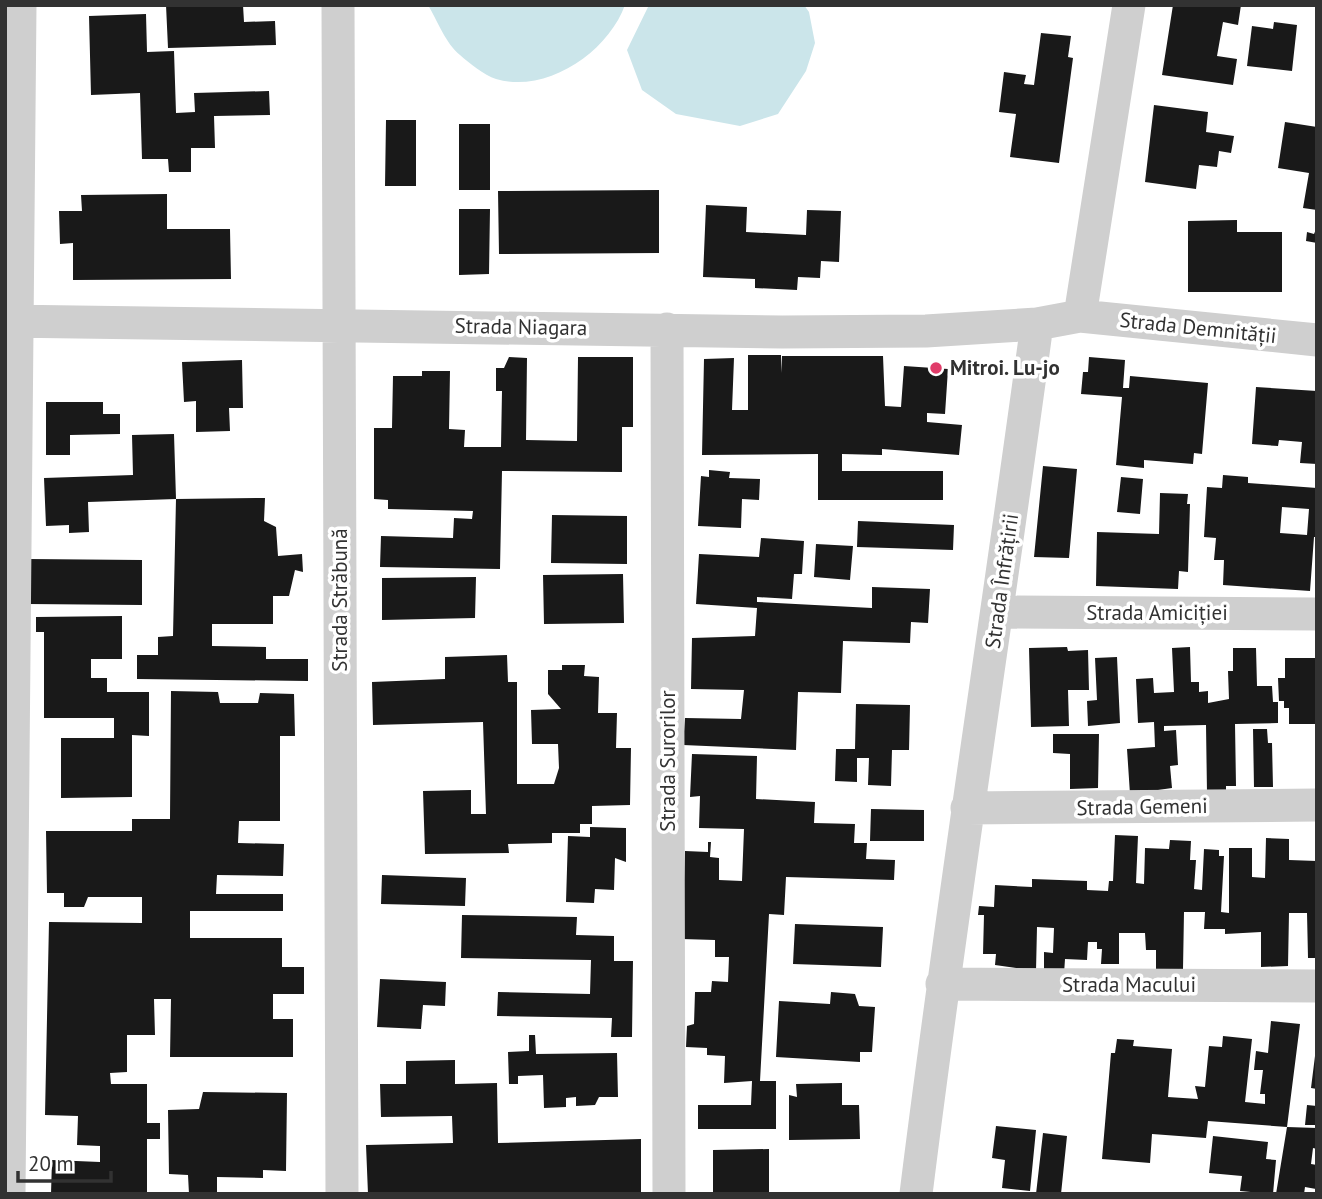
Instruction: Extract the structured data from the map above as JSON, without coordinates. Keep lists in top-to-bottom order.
{
  "streets": {
    "street": [
      "Strada Niagara",
      "Strada Demnității",
      "Strada Înfrățirii",
      "Strada Străbună",
      "Strada Amiciției",
      "Strada Surorilor",
      "Strada Gemeni",
      "Strada Macului"
    ]
  },
  "crossings": [
    ["Strada Niagara", "Strada Înfrățirii"],
    ["Strada Niagara", "Strada Străbună"],
    ["Strada Niagara", "Strada Surorilor"],
    ["Strada Înfrățirii", "Strada Amiciției"],
    ["Strada Înfrățirii", "Strada Gemeni"],
    ["Strada Înfrățirii", "Strada Macului"]
  ],
  "places": ["Mitroi. Lu-jo"],
  "scale_bar": "20 m"
}
